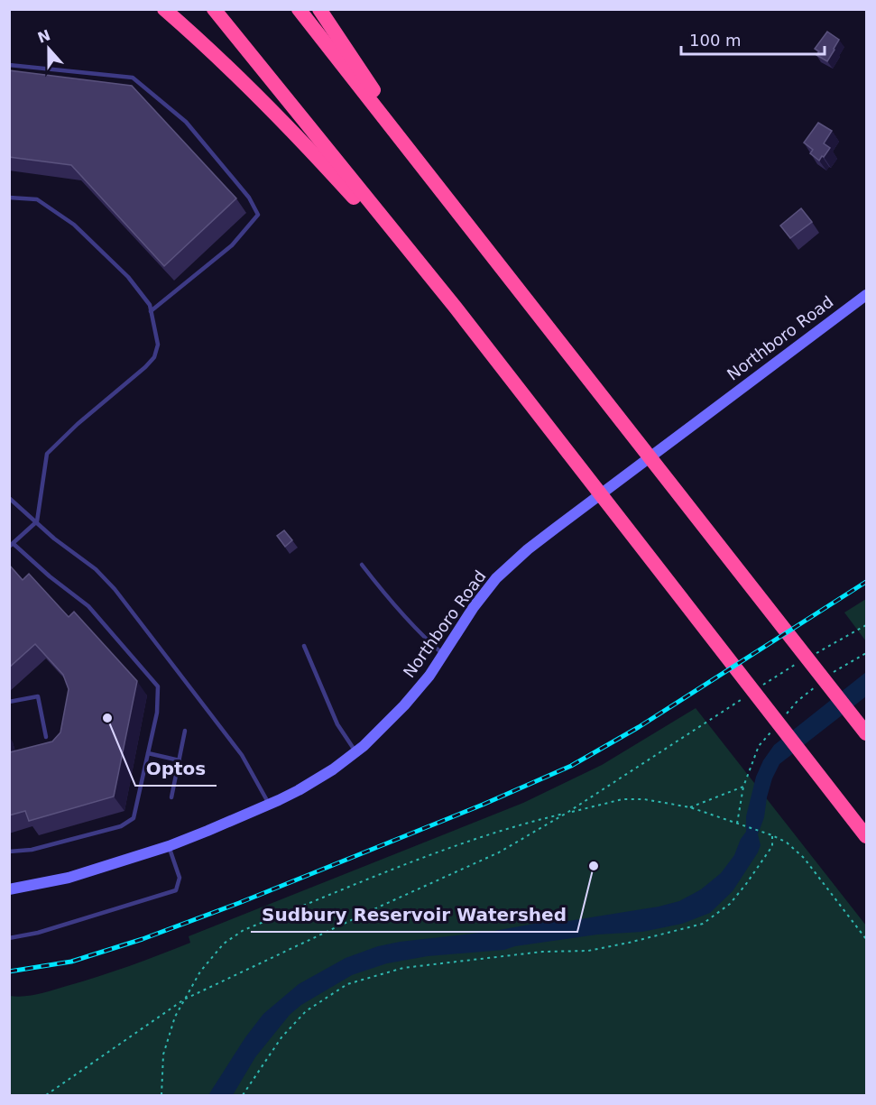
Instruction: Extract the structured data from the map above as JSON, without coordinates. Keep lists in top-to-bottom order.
{
  "streets": {
    "main road": ["Northboro Road"]
  },
  "places": ["Optos", "Sudbury Reservoir Watershed"],
  "scale_bar": "100 m",
  "north": "top"
}
